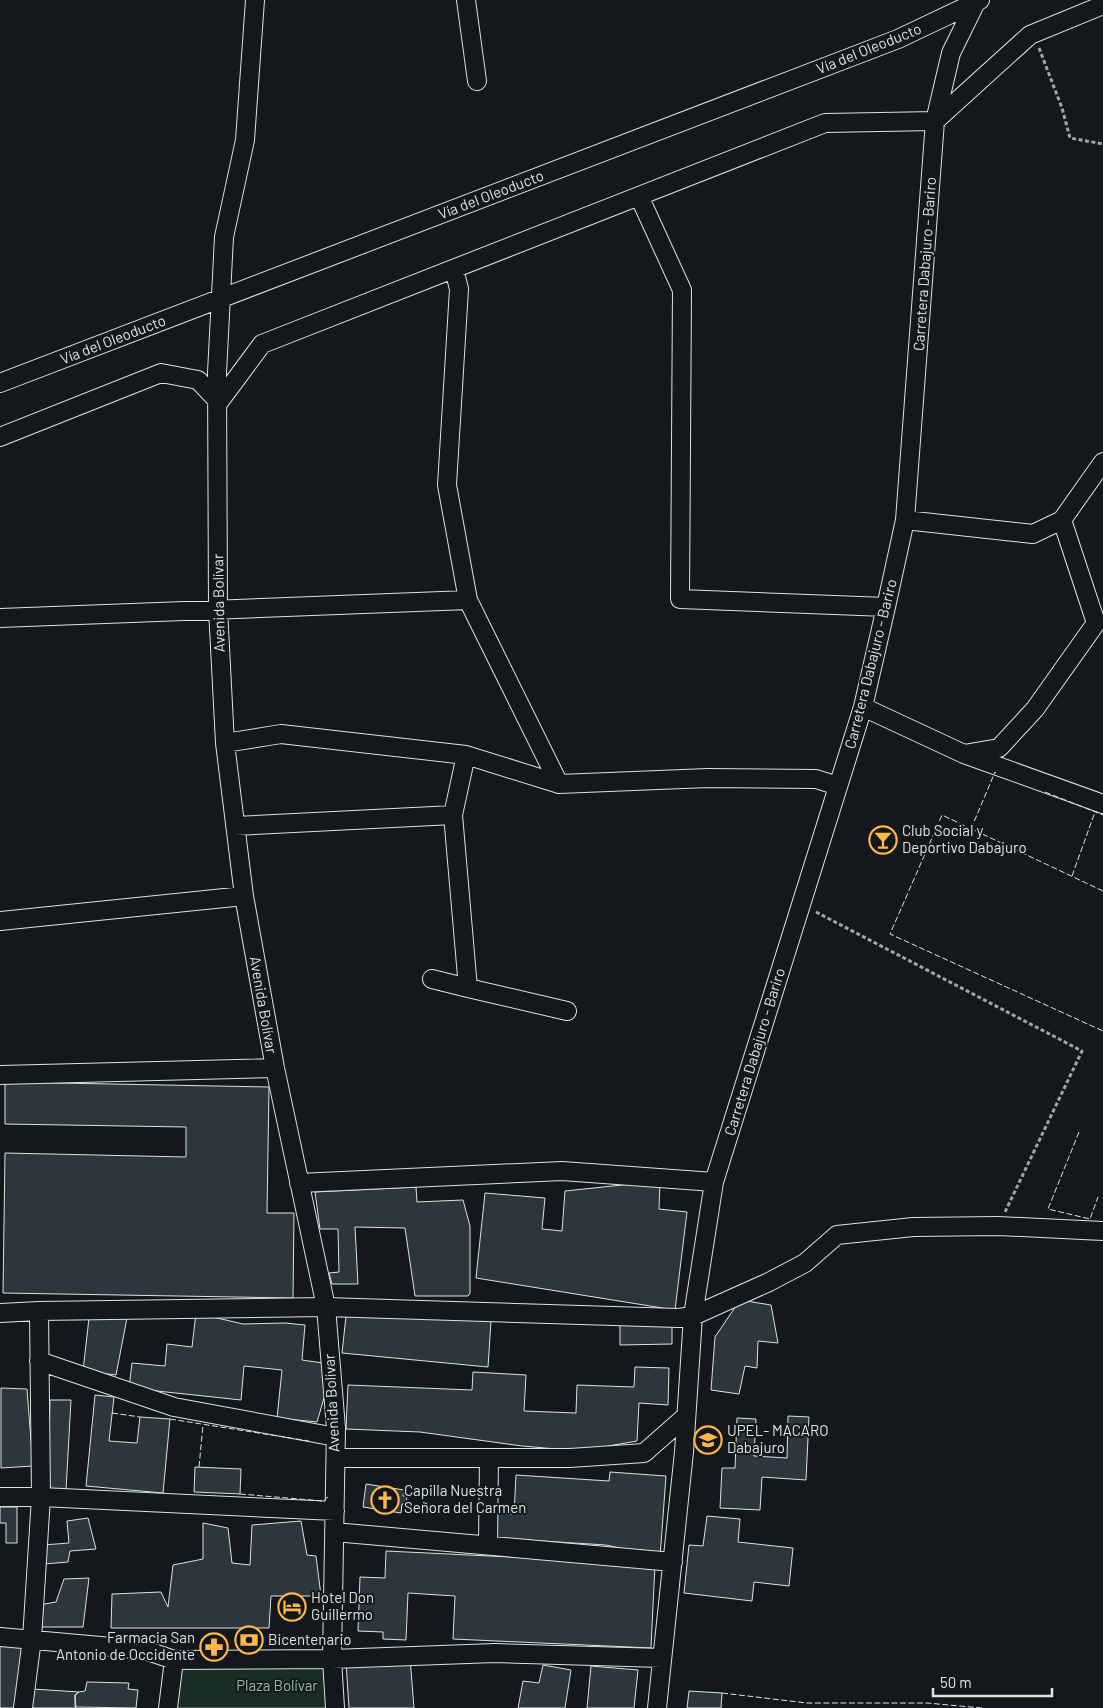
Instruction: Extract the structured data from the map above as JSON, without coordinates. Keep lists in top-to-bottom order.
{
  "streets": {
    "street": ["Vía del Oleoducto", "Carretera Dabajuro - Bariro", "Avenida Bolívar"]
  },
  "crossings": [
    ["Vía del Oleoducto", "Carretera Dabajuro - Bariro"],
    ["Vía del Oleoducto", "Avenida Bolívar"]
  ],
  "parks": ["Plaza Bolívar"],
  "places": {
    "bar": ["Club Social y Deportivo Dabajuro"],
    "school or university": ["UPEL- MACARO Dabajuro"],
    "church": ["Capilla Nuestra Señora del Carmen"],
    "hotel": ["Hotel Don Guillermo"],
    "bank": ["Bicentenario"],
    "pharmacy": ["Farmacia San Antonio de Occidente"]
  },
  "scale_bar": "50 m"
}
